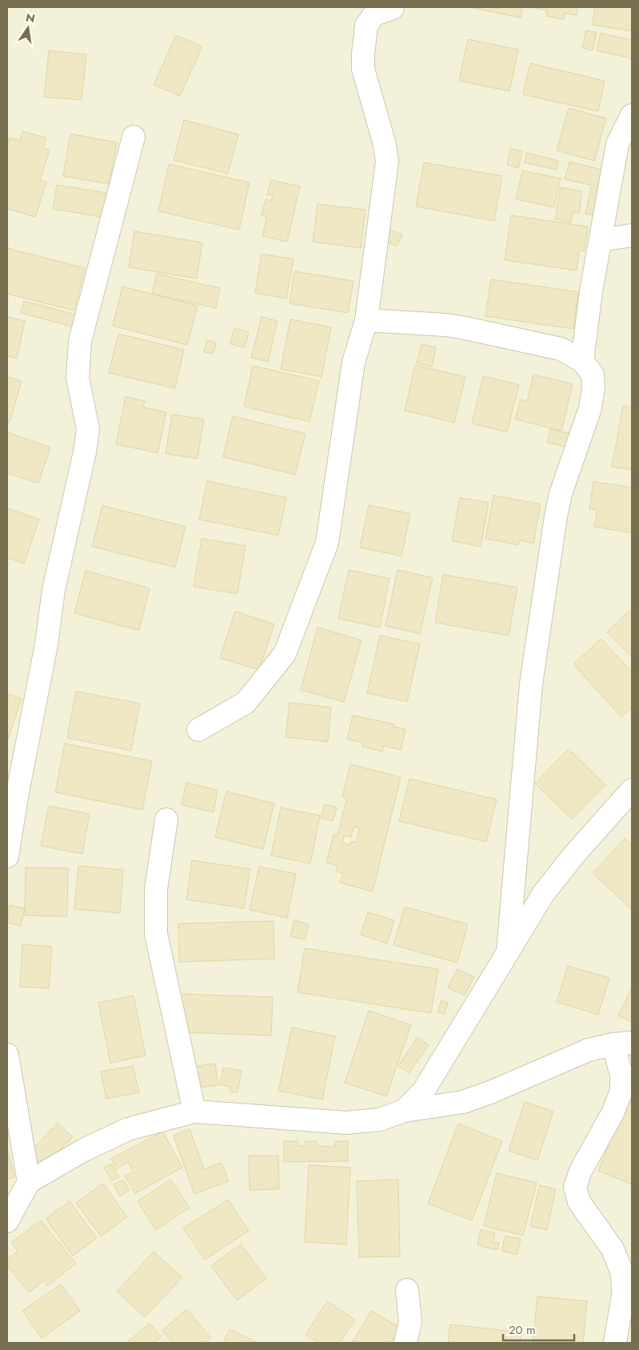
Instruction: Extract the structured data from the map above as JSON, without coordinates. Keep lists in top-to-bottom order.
{
  "scale_bar": "20 m",
  "north": "top"
}
